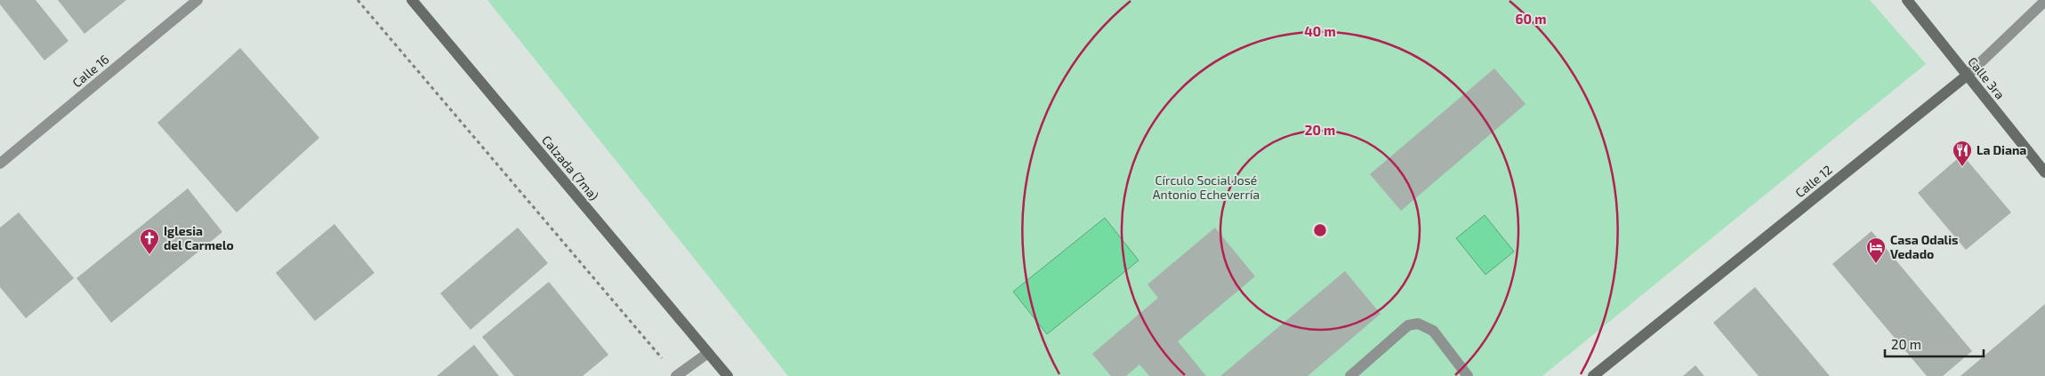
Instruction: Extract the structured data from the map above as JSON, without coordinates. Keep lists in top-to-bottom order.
{
  "streets": {
    "main road": ["Calle 3ra", "Calzada (7ma)", "Calle 12"],
    "street": ["Calle 16"]
  },
  "crossings": [
    ["Calle 3ra", "Calle 12"]
  ],
  "parks": ["Círculo Social José Antonio Echeverría"],
  "places": {
    "restaurant": ["La Diana"],
    "church": ["Iglesia del Carmelo"],
    "hotel": ["Casa Odalis Vedado"]
  },
  "scale_bar": "20 m",
  "rings": ["60 m", "40 m", "20 m"]
}
